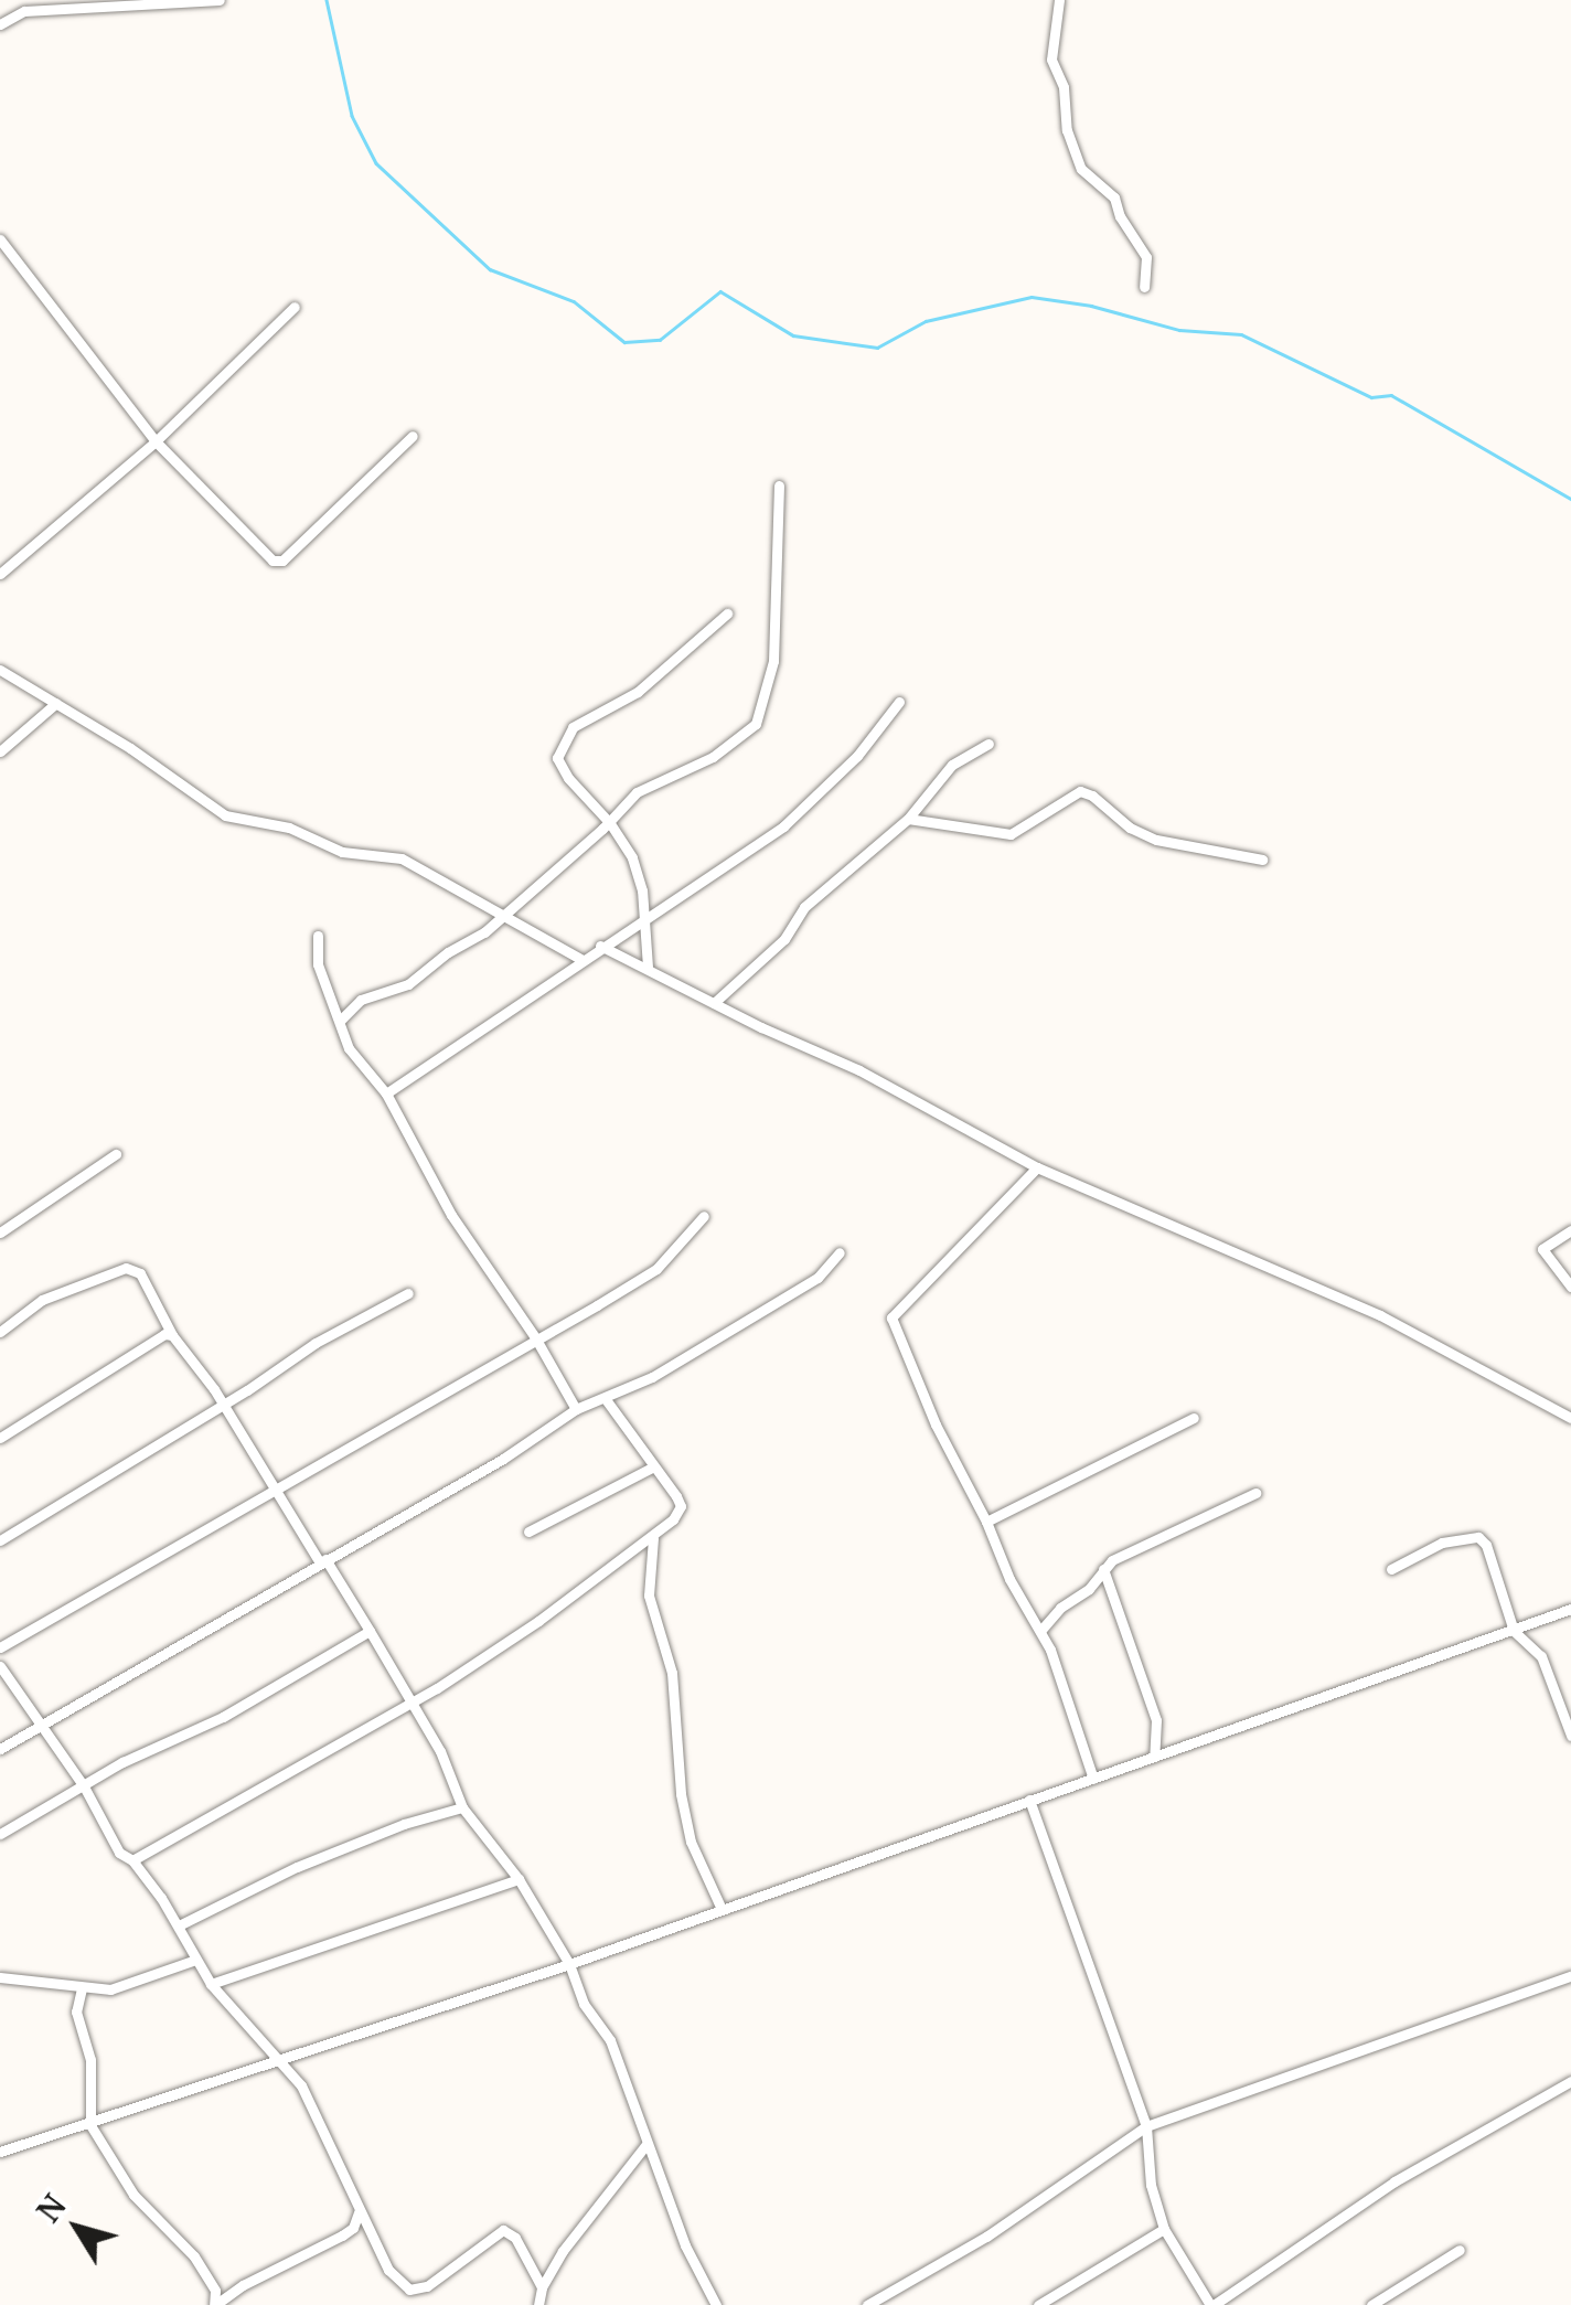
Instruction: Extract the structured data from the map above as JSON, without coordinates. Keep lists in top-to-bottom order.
{
  "north": "top left"
}
